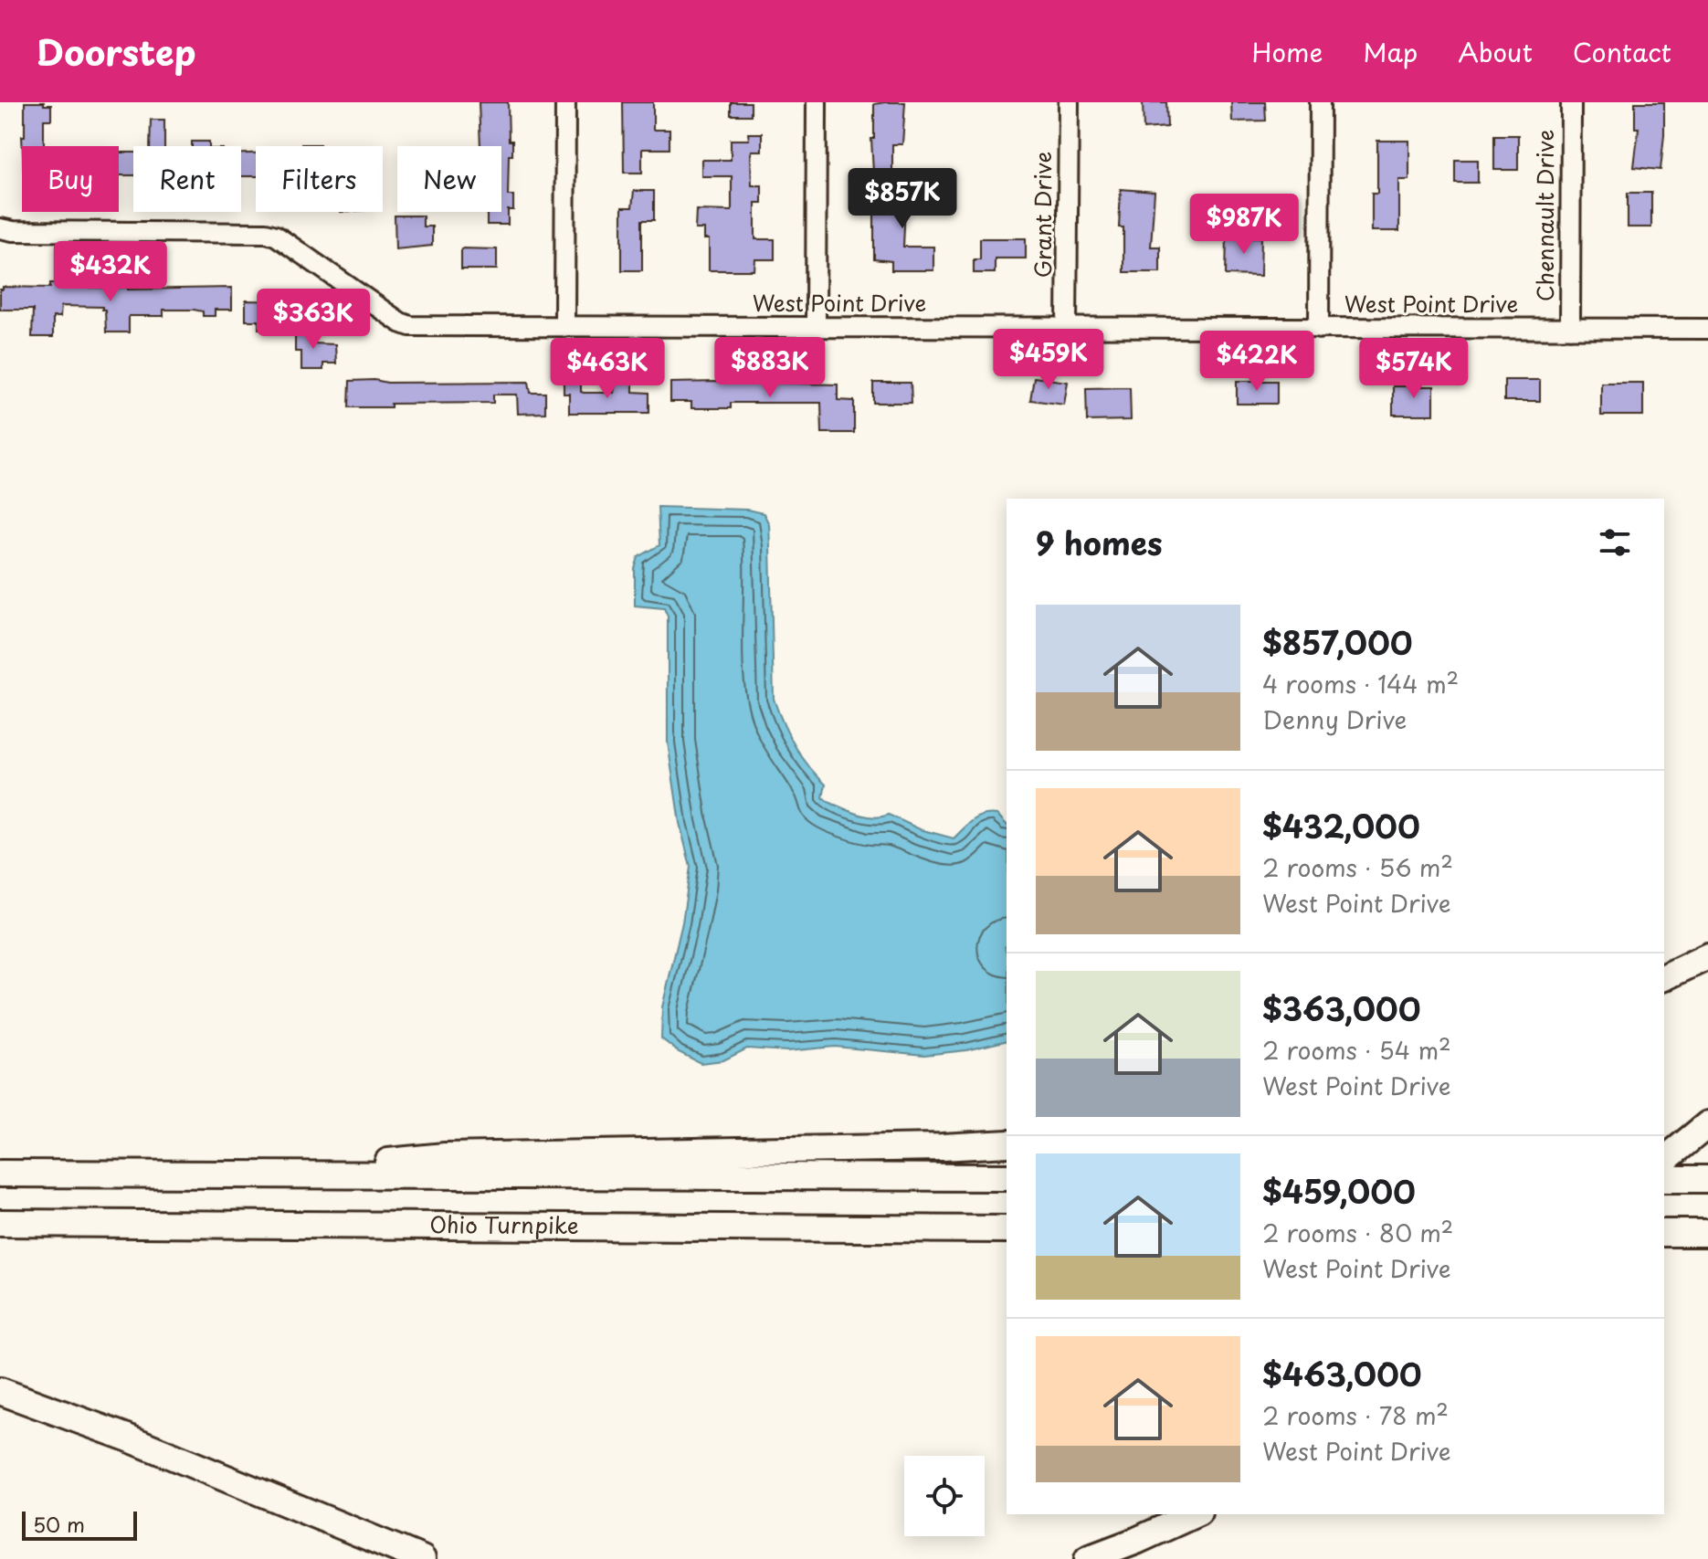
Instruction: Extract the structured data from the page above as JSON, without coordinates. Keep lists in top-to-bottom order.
{
  "streets": {
    "highway": ["Ohio Turnpike"],
    "street": ["Grant Drive", "Chennault Drive", "West Point Drive"]
  },
  "crossings": [
    ["Grant Drive", "West Point Drive"],
    ["Chennault Drive", "West Point Drive"]
  ],
  "scale_bar": "50 m",
  "page": {
    "header": "Doorstep",
    "nav": [
      "Home",
      "Map",
      "About",
      "Contact"
    ],
    "chip": [
      "Buy",
      "Rent",
      "Filters",
      "New"
    ],
    "price": [
      "$857K",
      "$987K",
      "$432K",
      "$363K",
      "$459K",
      "$422K",
      "$883K",
      "$463K",
      "$574K"
    ],
    "heading": "9 homes",
    "list": [
      {
        "name": "$857,000",
        "note": "4 rooms · 144 m² · Denny Drive"
      },
      {
        "name": "$432,000",
        "note": "2 rooms · 56 m² · West Point Drive"
      },
      {
        "name": "$363,000",
        "note": "2 rooms · 54 m² · West Point Drive"
      },
      {
        "name": "$459,000",
        "note": "2 rooms · 80 m² · West Point Drive"
      },
      {
        "name": "$463,000",
        "note": "2 rooms · 78 m² · West Point Drive"
      }
    ],
    "scale": "50 m"
  }
}
